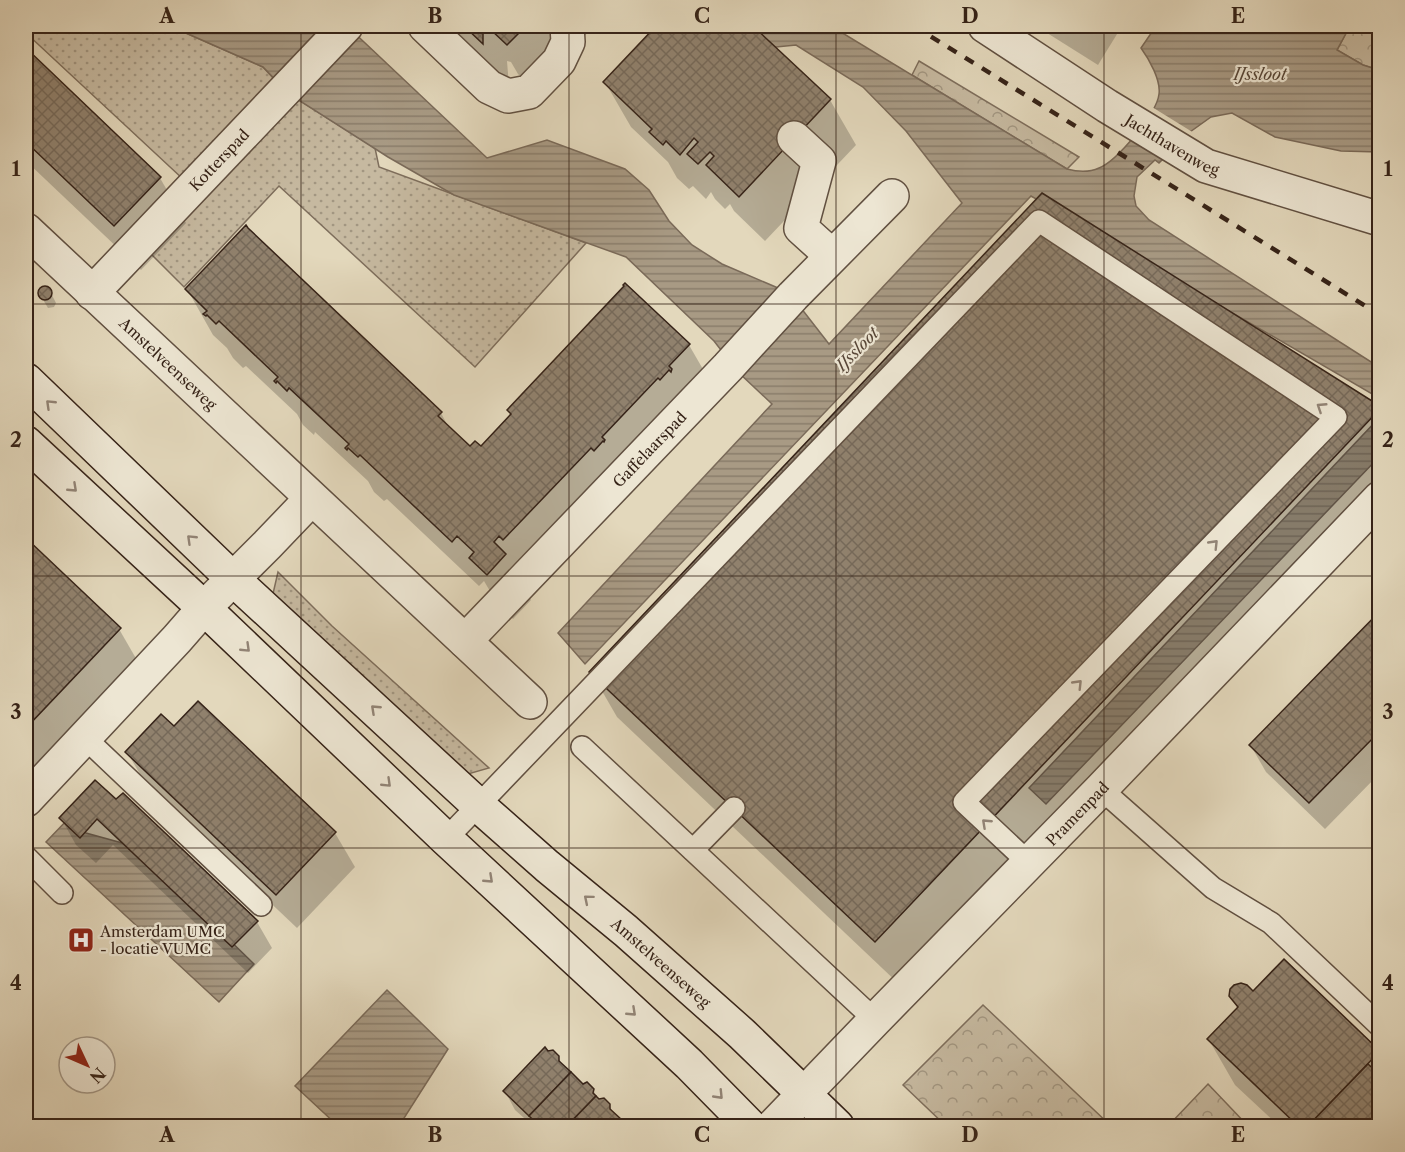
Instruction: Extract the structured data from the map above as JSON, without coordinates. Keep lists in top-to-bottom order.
{
  "streets": {
    "street": [
      "Jachthavenweg",
      "Kotterspad",
      "Amstelveenseweg",
      "Gaffelaarspad",
      "Pramenpad"
    ]
  },
  "crossings": [
    ["Kotterspad", "Amstelveenseweg"],
    ["Amstelveenseweg", "Gaffelaarspad"],
    ["Amstelveenseweg", "Pramenpad"]
  ],
  "water": ["IJssloot"],
  "places": {
    "hospital": ["Amsterdam UMC - locatie VUMC"]
  },
  "north": "bottom right",
  "grid": {
    "columns": [
      "A",
      "B",
      "C",
      "D",
      "E"
    ],
    "rows": [
      "1",
      "2",
      "3",
      "4"
    ]
  }
}
